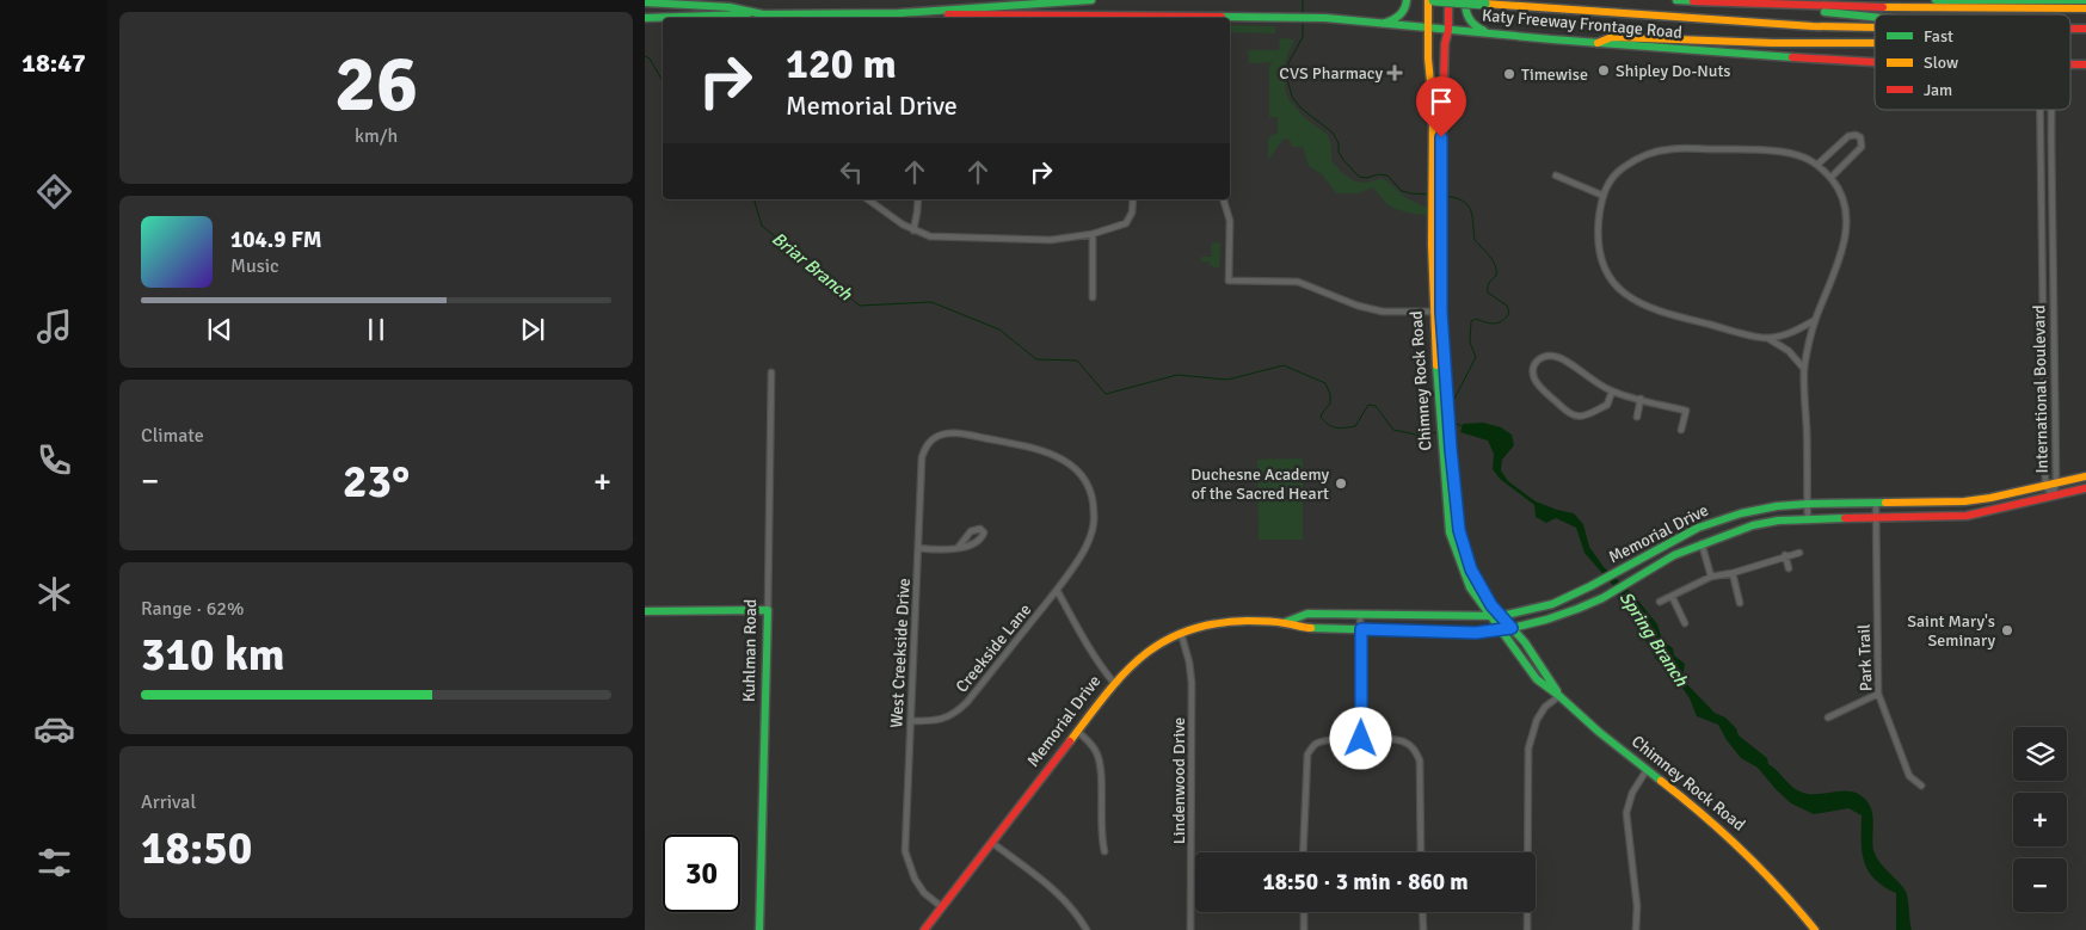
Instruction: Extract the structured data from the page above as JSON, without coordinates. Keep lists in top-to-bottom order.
{
  "streets": {
    "main road": [
      "Katy Freeway Frontage Road",
      "Chimney Rock Road",
      "Memorial Drive",
      "Kuhlman Road"
    ],
    "street": [
      "International Boulevard",
      "Creekside Lane",
      "West Creekside Drive",
      "Park Trail",
      "Lindenwood Drive"
    ]
  },
  "crossings": [
    ["Katy Freeway Frontage Road", "Chimney Rock Road"],
    ["Chimney Rock Road", "Memorial Drive"],
    ["International Boulevard", "Memorial Drive"],
    ["Memorial Drive", "West Creekside Drive"],
    ["Memorial Drive", "Park Trail"],
    ["Memorial Drive", "Lindenwood Drive"],
    ["Creekside Lane", "West Creekside Drive"]
  ],
  "water": ["Briar Branch", "Spring Branch"],
  "places": {
    "other": [
      "Shipley Do-Nuts",
      "Timewise",
      "Duchesne Academy of the Sacred Heart",
      "Saint Mary's Seminary"
    ],
    "health": ["CVS Pharmacy"]
  },
  "legend": ["Fast", "Slow", "Jam"],
  "page": {
    "tabs": "18:47",
    "tile": [
      ["26", "km/h"],
      "Climate",
      ["Range · 62%", "310 km"],
      ["Arrival", "18:50"]
    ],
    "turn": ["120 m", "Memorial Drive"],
    "song": ["104.9 FM", "Music"],
    "heat": ["−", "23°", "+"],
    "map_buttons": ["+", "−"],
    "limit": "30",
    "trip": "18:50 · 3 min · 860 m"
  }
}
